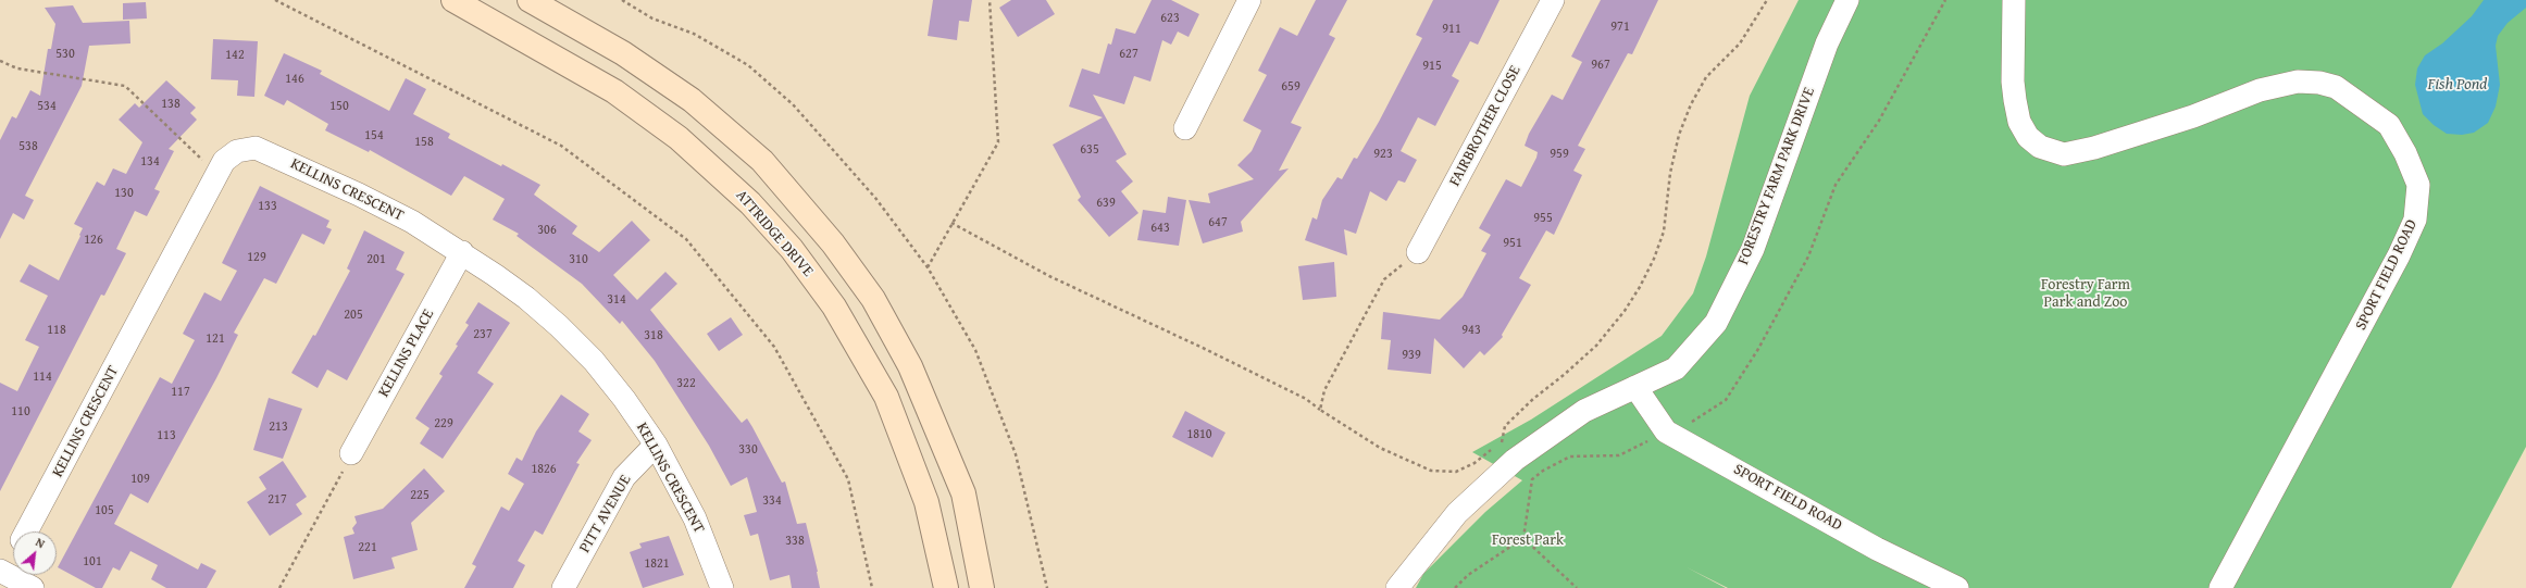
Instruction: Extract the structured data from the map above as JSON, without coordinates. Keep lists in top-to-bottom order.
{
  "streets": {
    "main road": ["ATTRIDGE DRIVE"],
    "street": [
      "FAIRBROTHER CLOSE",
      "FORESTRY FARM PARK DRIVE",
      "KELLINS CRESCENT",
      "SPORT FIELD ROAD",
      "KELLINS PLACE",
      "PITT AVENUE"
    ]
  },
  "crossings": [
    ["FORESTRY FARM PARK DRIVE", "SPORT FIELD ROAD"],
    ["KELLINS CRESCENT", "KELLINS PLACE"],
    ["KELLINS CRESCENT", "PITT AVENUE"]
  ],
  "water": ["Fish Pond"],
  "parks": ["Forestry Farm Park and Zoo", "Forest Park"],
  "house_numbers": [
    "623",
    "971",
    "911",
    "530",
    "627",
    "142",
    "967",
    "915",
    "146",
    "659",
    "138",
    "534",
    "150",
    "154",
    "158",
    "538",
    "635",
    "923",
    "959",
    "134",
    "130",
    "639",
    "133",
    "955",
    "647",
    "643",
    "306",
    "126",
    "951",
    "129",
    "201",
    "310",
    "314",
    "205",
    "118",
    "943",
    "237",
    "318",
    "121",
    "939",
    "114",
    "322",
    "117",
    "110",
    "229",
    "213",
    "1810",
    "113",
    "330",
    "1826",
    "109",
    "225",
    "217",
    "334",
    "105",
    "338",
    "221",
    "101",
    "1821"
  ],
  "north": "top right"
}
